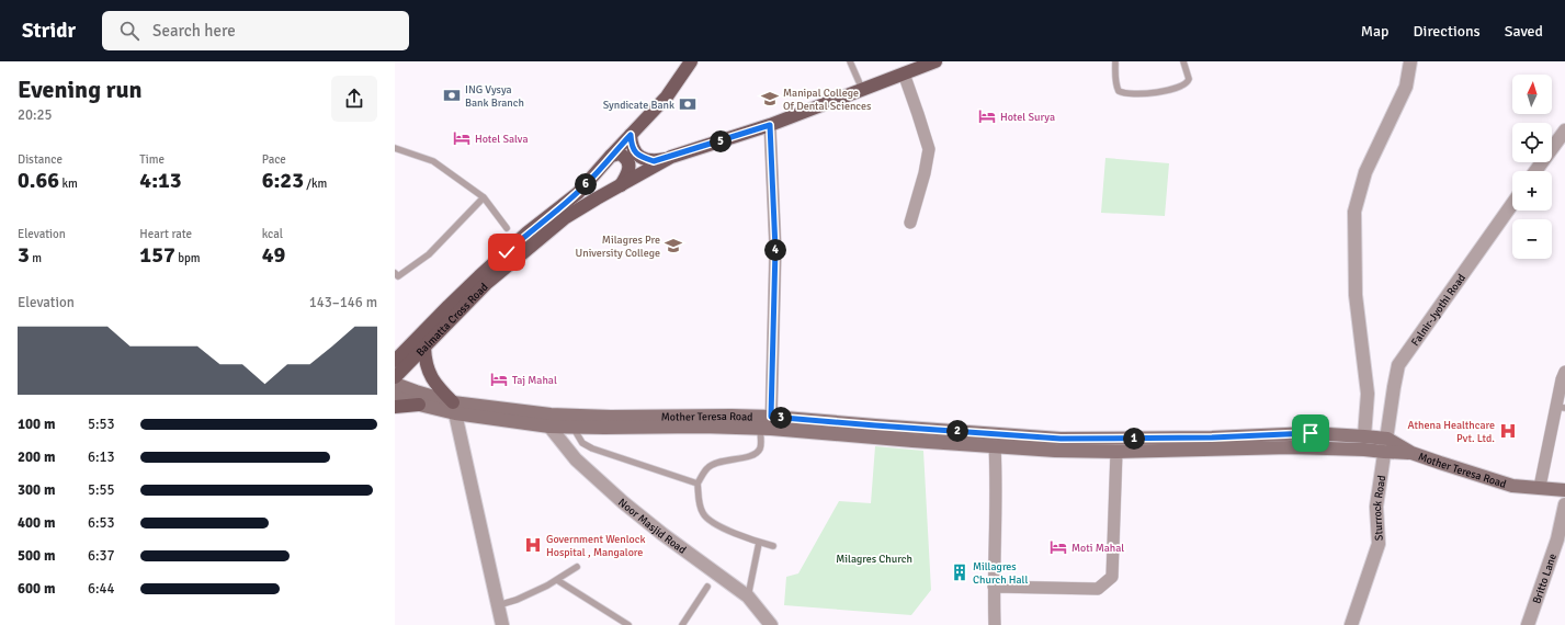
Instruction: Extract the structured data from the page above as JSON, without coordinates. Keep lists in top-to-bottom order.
{
  "streets": {
    "main road": ["Balmatta Cross Road", "Mother Teresa Road"],
    "street": [
      "Falnir-Jyothi Road",
      "Sturrock Road",
      "Noor Masjid Road",
      "Britto Lane"
    ]
  },
  "crossings": [
    ["Falnir-Jyothi Road", "Mother Teresa Road"],
    ["Falnir-Jyothi Road", "Sturrock Road"],
    ["Mother Teresa Road", "Sturrock Road"],
    ["Mother Teresa Road", "Noor Masjid Road"]
  ],
  "parks": ["Milagres Church"],
  "places": {
    "bank": ["ING Vysya Bank Branch", "Syndicate Bank"],
    "school or university": ["Manipal College Of Dental Sciences", "Milagres Pre University College"],
    "hotel": [
      "Hotel Surya",
      "Hotel Salva",
      "Taj Mahal",
      "Moti Mahal"
    ],
    "hospital": ["Athena Healthcare Pvt. Ltd.", "Government Wenlock Hospital , Mangalore"],
    "building": ["Millagres Church Hall"]
  },
  "north": "top",
  "page": {
    "header": "Stridr",
    "search": "Search here",
    "nav": ["Map", "Directions", "Saved"],
    "heading": ["Evening run", "20:25"],
    "map_buttons": ["+", "−"],
    "pins": [
      "5",
      "6",
      "4",
      "3",
      "2",
      "1"
    ],
    "stats": [
      ["Distance", "0.66 km"],
      ["Time", "4:13"],
      ["Pace", "6:23 /km"],
      ["Elevation", "3 m"],
      ["Heart rate", "157 bpm"],
      ["kcal", "49"]
    ],
    "chart": ["Elevation", "143–146 m"],
    "list": [
      {
        "name": "100 m",
        "note": "5:53"
      },
      {
        "name": "200 m",
        "note": "6:13"
      },
      {
        "name": "300 m",
        "note": "5:55"
      },
      {
        "name": "400 m",
        "note": "6:53"
      },
      {
        "name": "500 m",
        "note": "6:37"
      },
      {
        "name": "600 m",
        "note": "6:44"
      }
    ]
  }
}
